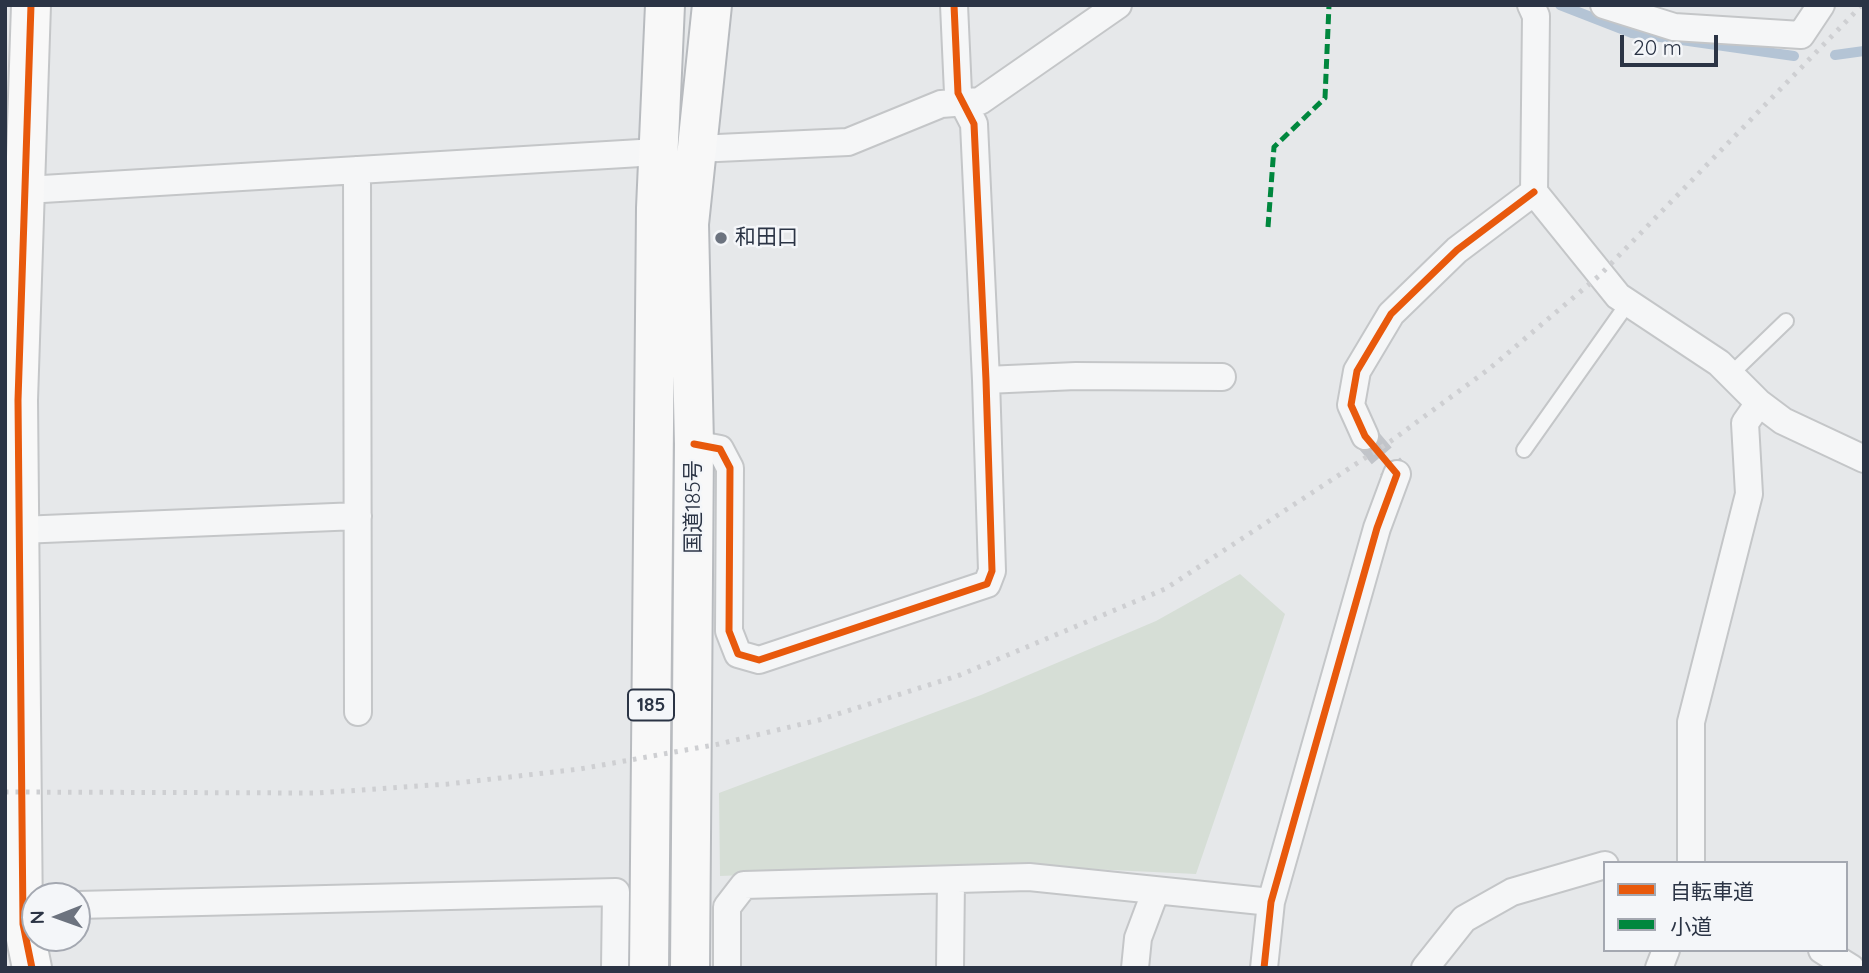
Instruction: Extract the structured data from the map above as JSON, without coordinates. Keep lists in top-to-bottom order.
{
  "streets": {
    "main road": ["国道185号", "185"]
  },
  "places": ["和田口"],
  "legend": ["自転車道", "小道"],
  "scale_bar": "20 m",
  "north": "left"
}
